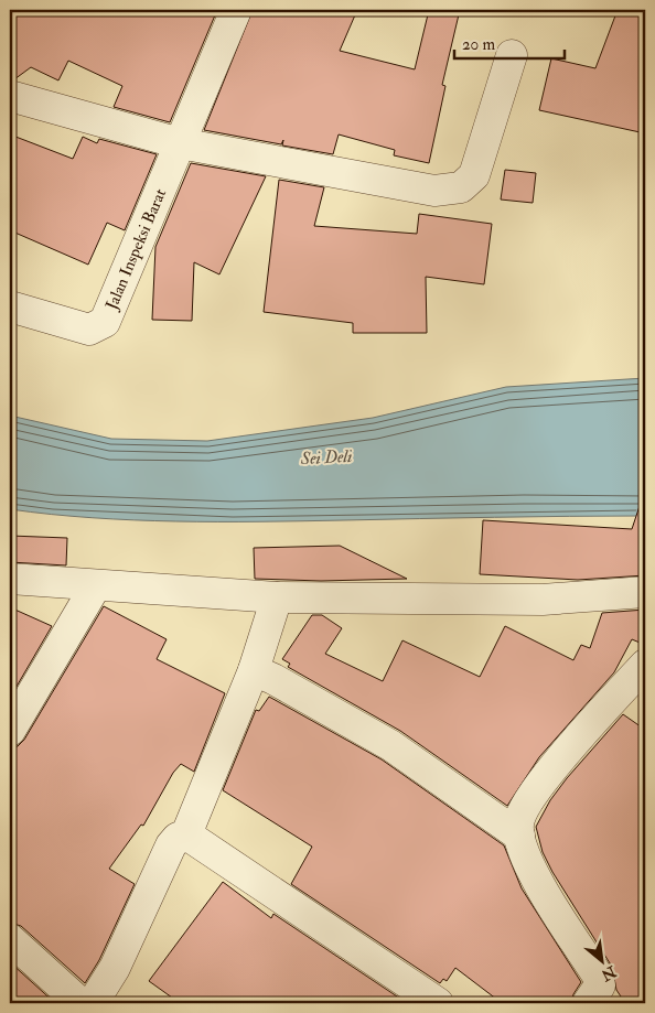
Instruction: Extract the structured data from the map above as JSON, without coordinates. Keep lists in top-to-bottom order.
{
  "streets": {
    "street": ["Jalan Inspeksi Barat"]
  },
  "water": ["Sei Deli"],
  "scale_bar": "20 m",
  "north": "bottom right"
}
